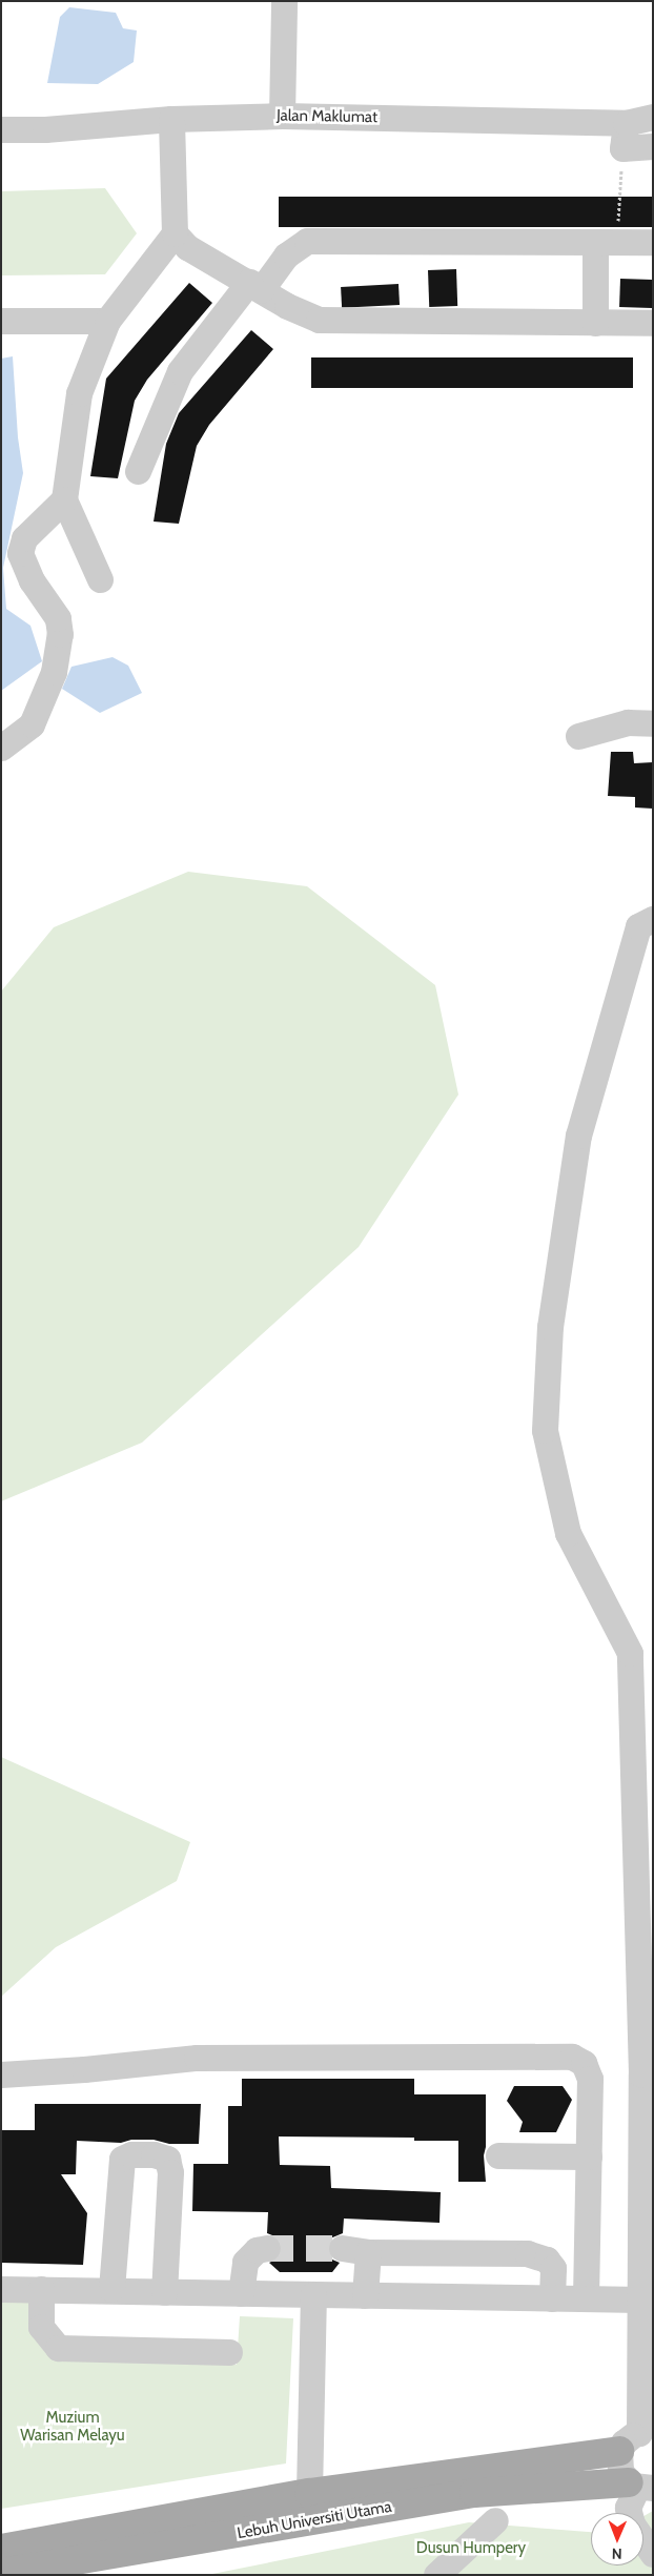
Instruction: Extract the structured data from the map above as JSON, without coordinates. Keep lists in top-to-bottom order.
{
  "streets": {
    "main road": ["Lebuh Universiti Utama"],
    "street": ["Jalan Maklumat"]
  },
  "parks": ["Muzium Warisan Melayu", "Dusun Humpery"],
  "north": "bottom"
}
